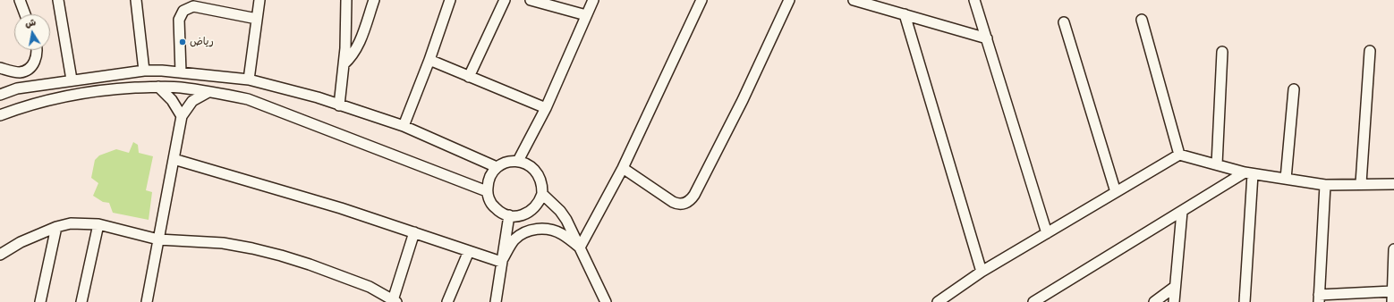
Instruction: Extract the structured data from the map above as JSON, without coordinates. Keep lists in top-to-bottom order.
{
  "places": ["رياض"],
  "north": "top"
}
